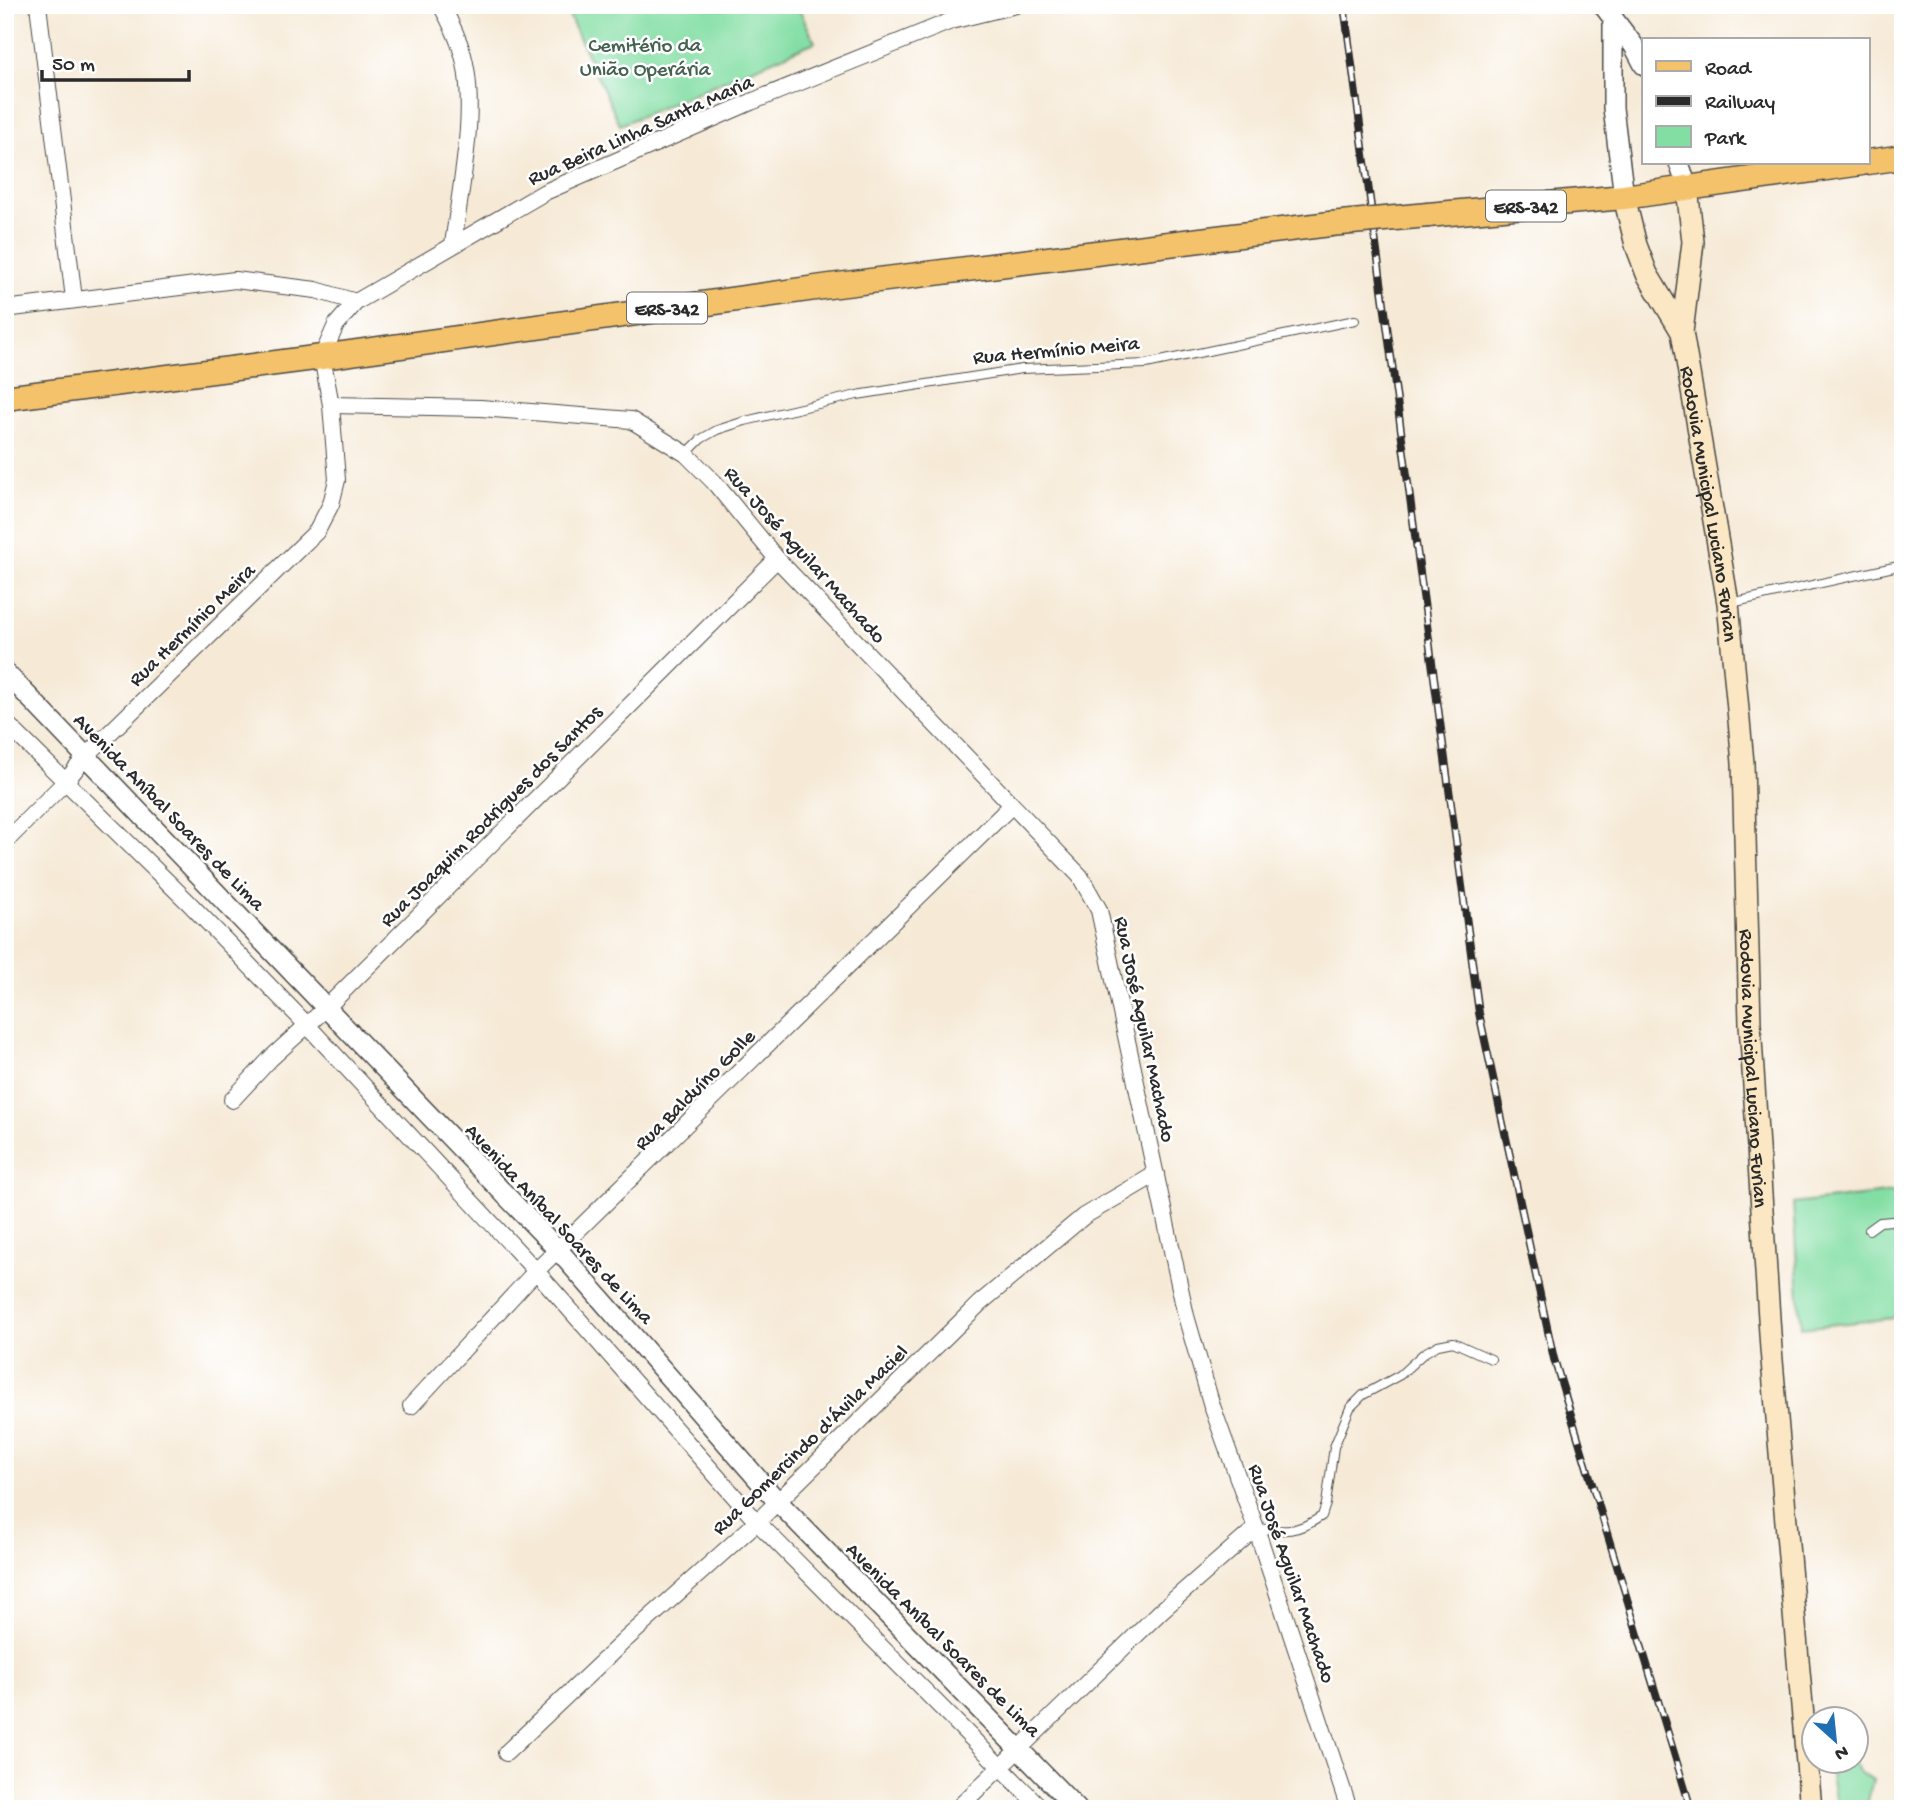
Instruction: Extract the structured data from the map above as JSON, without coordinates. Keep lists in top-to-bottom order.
{
  "streets": {
    "main road": ["ERS-342", "Rodovia Municipal Luciano Furian"],
    "street": [
      "Rua Beira Linha Santa Maria",
      "Rua Hermínio Meira",
      "Rua José Aguilar Machado",
      "Avenida Aníbal Soares de Lima",
      "Rua Joaquim Rodrigues dos Santos",
      "Rua Balduíno Golle",
      "Rua Gomercindo d'Ávila Maciel"
    ]
  },
  "crossings": [
    ["Rua Beira Linha Santa Maria", "ERS-342"],
    ["Rua Beira Linha Santa Maria", "Rua Hermínio Meira"],
    ["ERS-342", "Rua Hermínio Meira"],
    ["ERS-342", "Rodovia Municipal Luciano Furian"],
    ["Rua Hermínio Meira", "Rua José Aguilar Machado"],
    ["Rua Hermínio Meira", "Avenida Aníbal Soares de Lima"],
    ["Rua José Aguilar Machado", "Rua Joaquim Rodrigues dos Santos"],
    ["Rua José Aguilar Machado", "Rua Balduíno Golle"],
    ["Rua José Aguilar Machado", "Rua Gomercindo d'Ávila Maciel"],
    ["Avenida Aníbal Soares de Lima", "Rua Joaquim Rodrigues dos Santos"],
    ["Avenida Aníbal Soares de Lima", "Rua Balduíno Golle"],
    ["Avenida Aníbal Soares de Lima", "Rua Gomercindo d'Ávila Maciel"]
  ],
  "parks": ["Cemitério da União Operária"],
  "legend": ["Road", "Railway", "Park"],
  "scale_bar": "50 m",
  "north": "bottom right"
}
